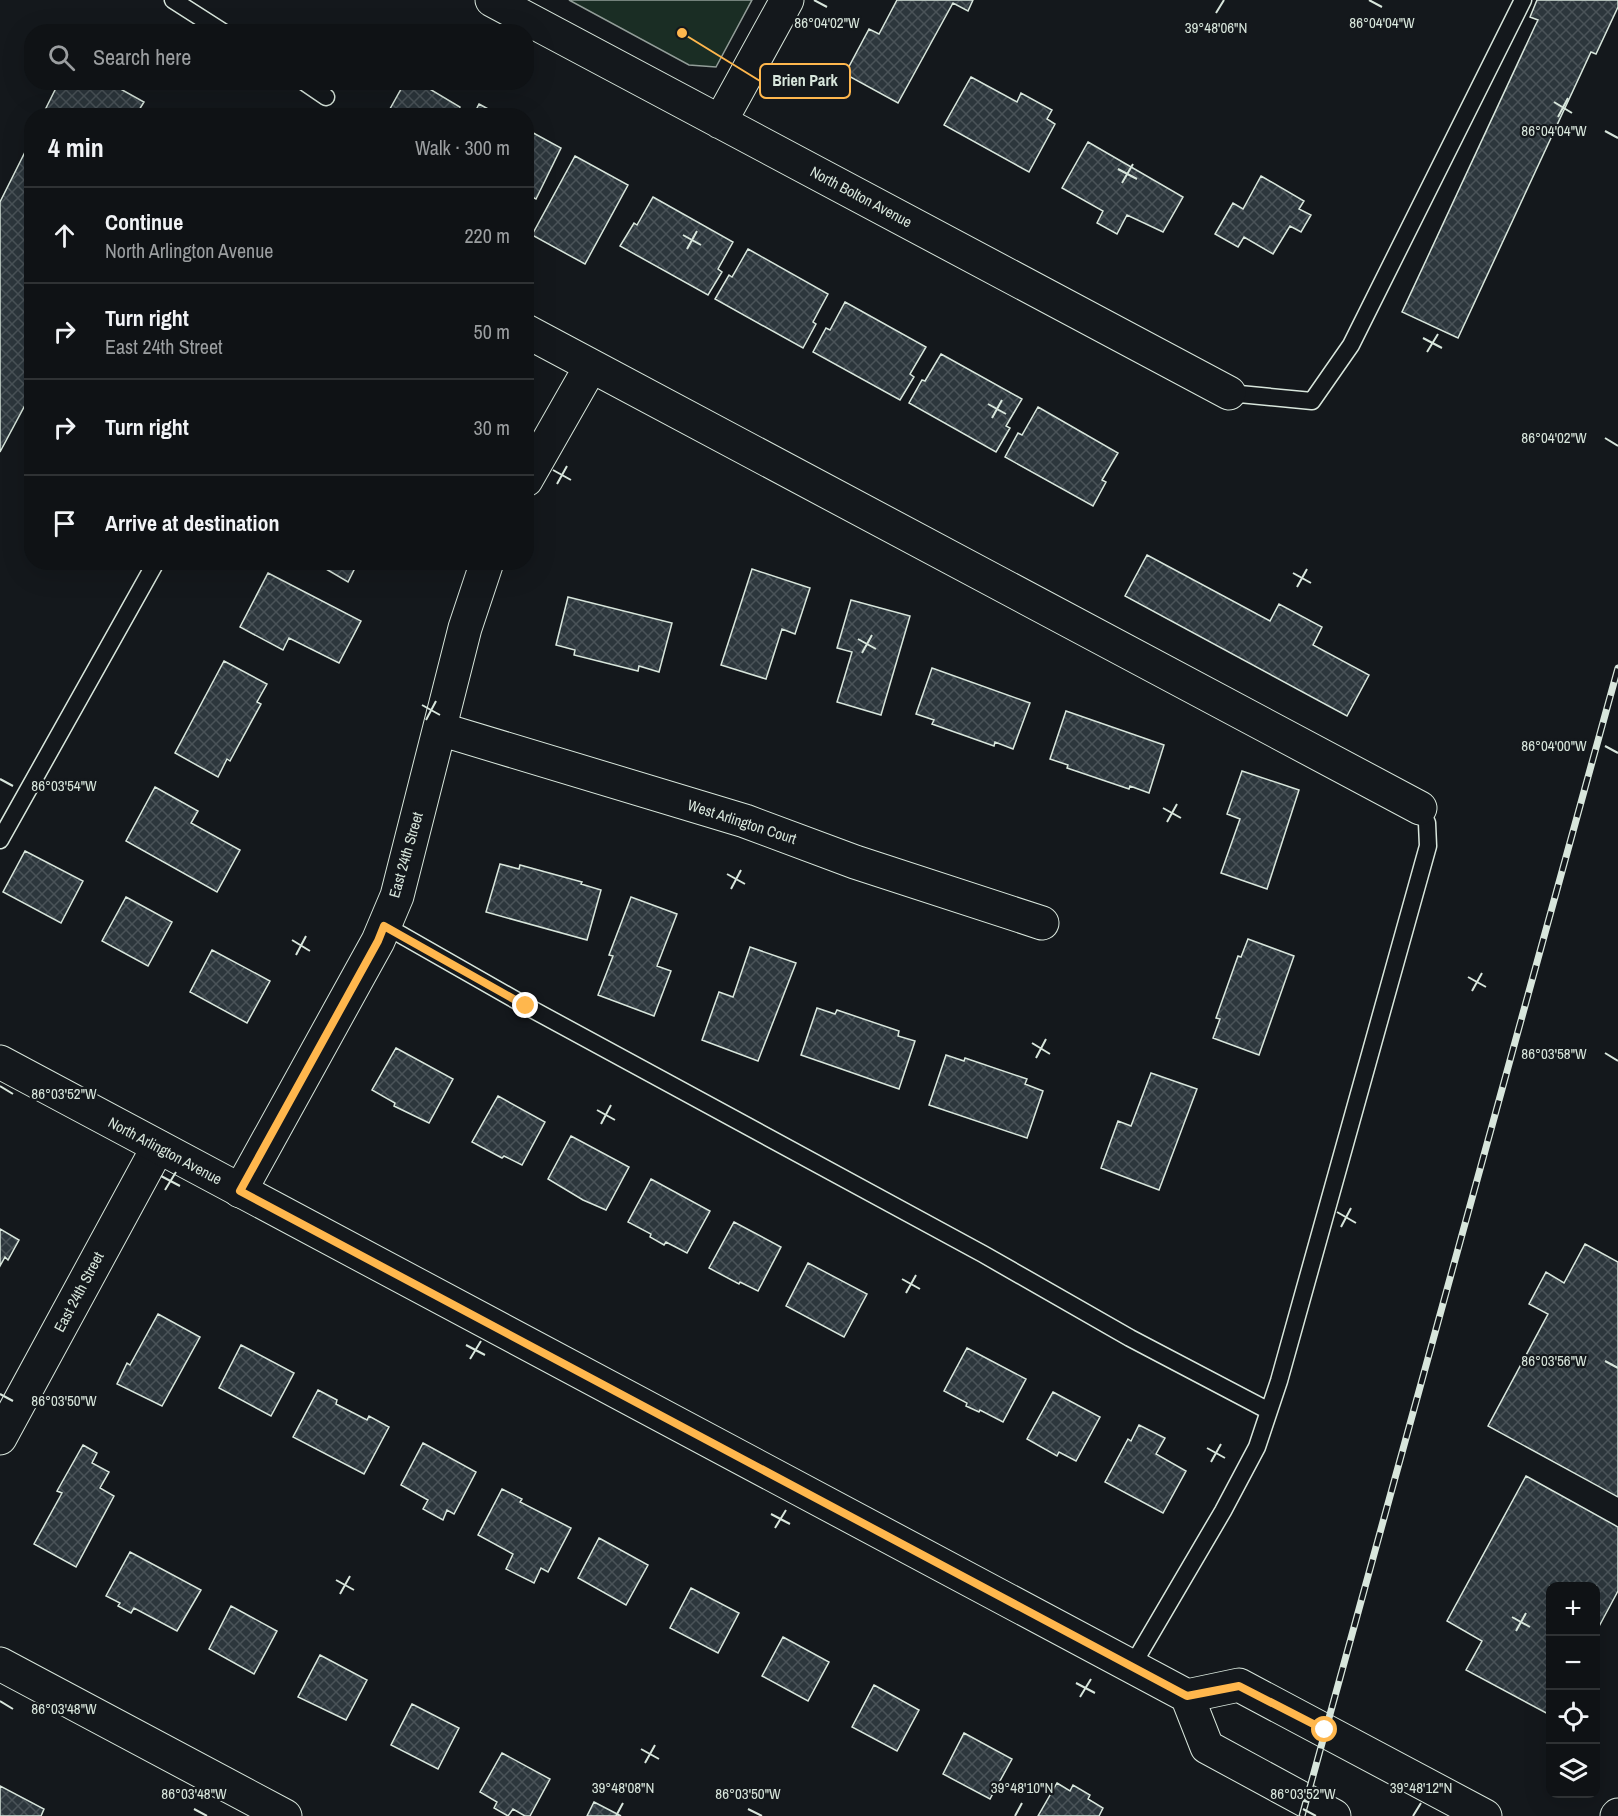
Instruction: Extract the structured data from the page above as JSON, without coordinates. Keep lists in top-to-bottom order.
{
  "streets": {
    "street": [
      "North Bolton Avenue",
      "West Arlington Court",
      "East 24th Street",
      "North Arlington Avenue"
    ]
  },
  "crossings": [
    ["West Arlington Court", "East 24th Street"],
    ["East 24th Street", "North Arlington Avenue"]
  ],
  "places": ["Brien Park"],
  "page": {
    "search": "Search here",
    "heading": ["4 min", "Walk · 300 m"],
    "list": [
      ["Continue", "North Arlington Avenue", "220 m"],
      ["Turn right", "East 24th Street", "50 m"],
      ["Turn right", "30 m"],
      "Arrive at destination"
    ],
    "map_buttons": ["+", "−"]
  },
  "coordinates": [
    "86°04'02\"W",
    "86°04'04\"W",
    "39°48'06\"N",
    "86°04'00\"W",
    "86°03'54\"W",
    "86°03'58\"W",
    "86°03'52\"W",
    "86°03'56\"W",
    "86°03'50\"W",
    "86°03'48\"W",
    "39°48'08\"N",
    "39°48'10\"N",
    "39°48'12\"N"
  ]
}
